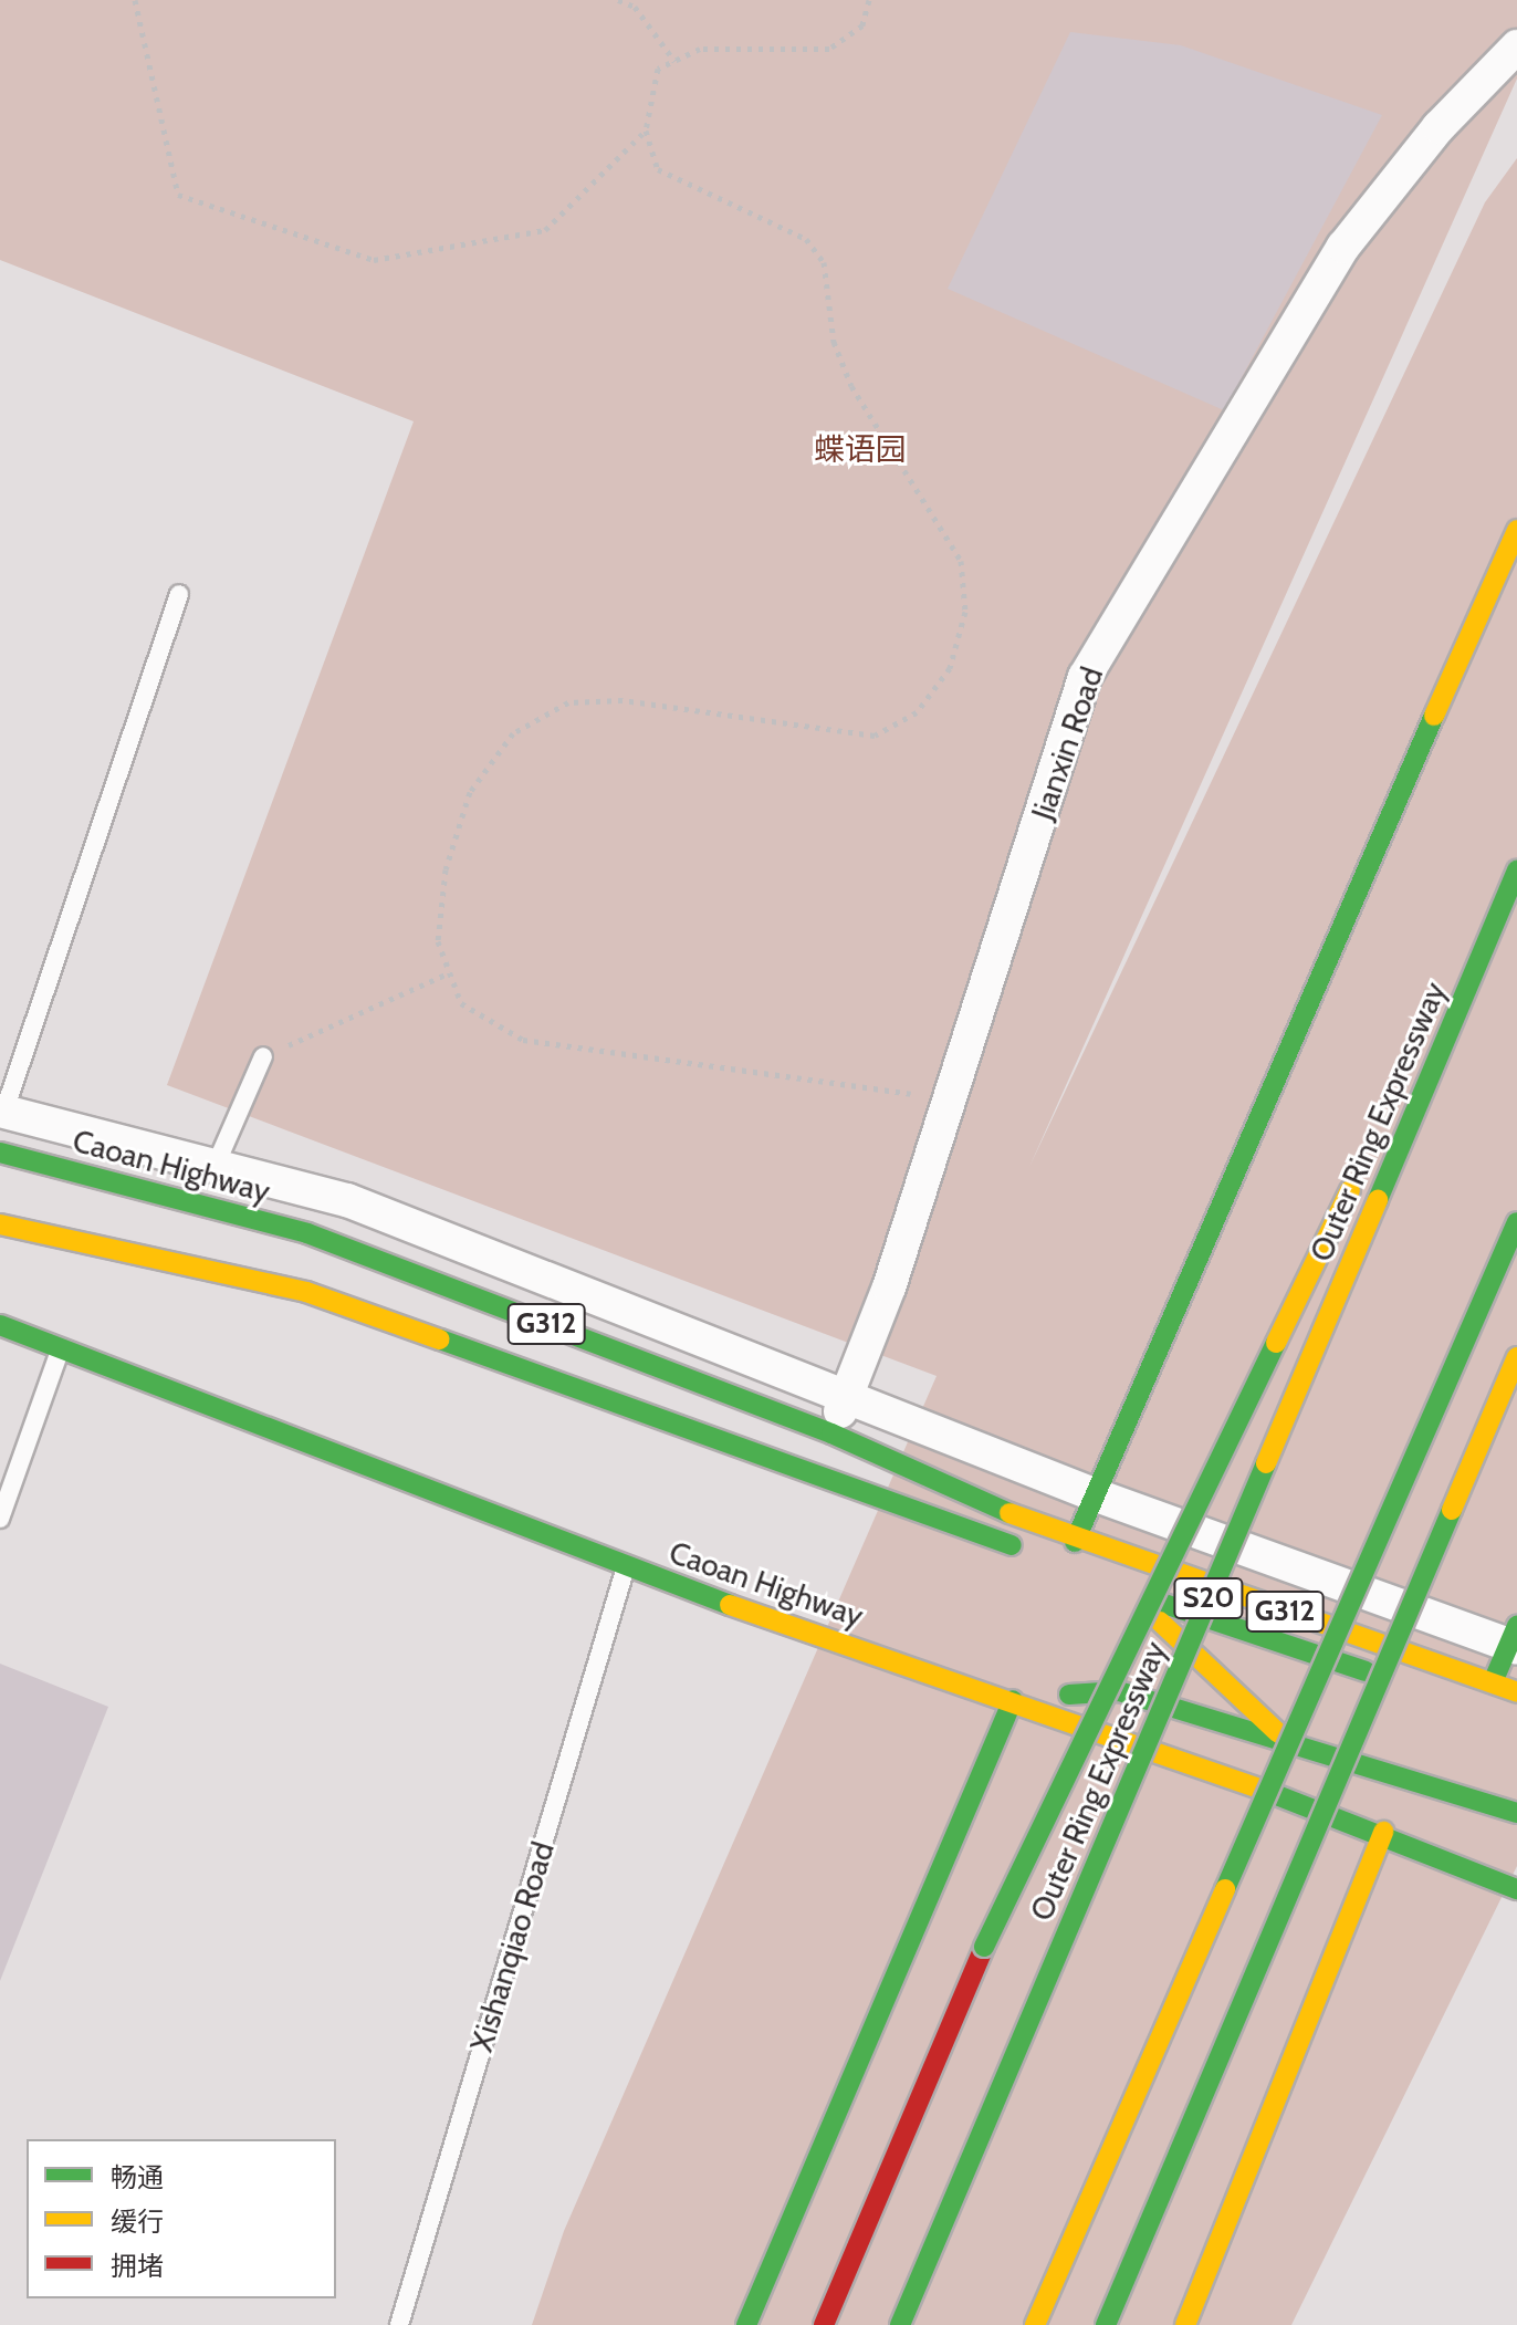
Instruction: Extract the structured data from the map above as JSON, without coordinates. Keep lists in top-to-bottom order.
{
  "streets": {
    "highway": [
      "Outer Ring Expressway",
      "Caoan Highway",
      "G312",
      "S20"
    ],
    "street": ["Jianxin Road"],
    "lane": ["Xishanqiao Road"]
  },
  "crossings": [
    ["Jianxin Road", "Caoan Highway"],
    ["Caoan Highway", "Xishanqiao Road"]
  ],
  "parks": ["蝶语园"],
  "legend": ["畅通", "缓行", "拥堵"]
}
